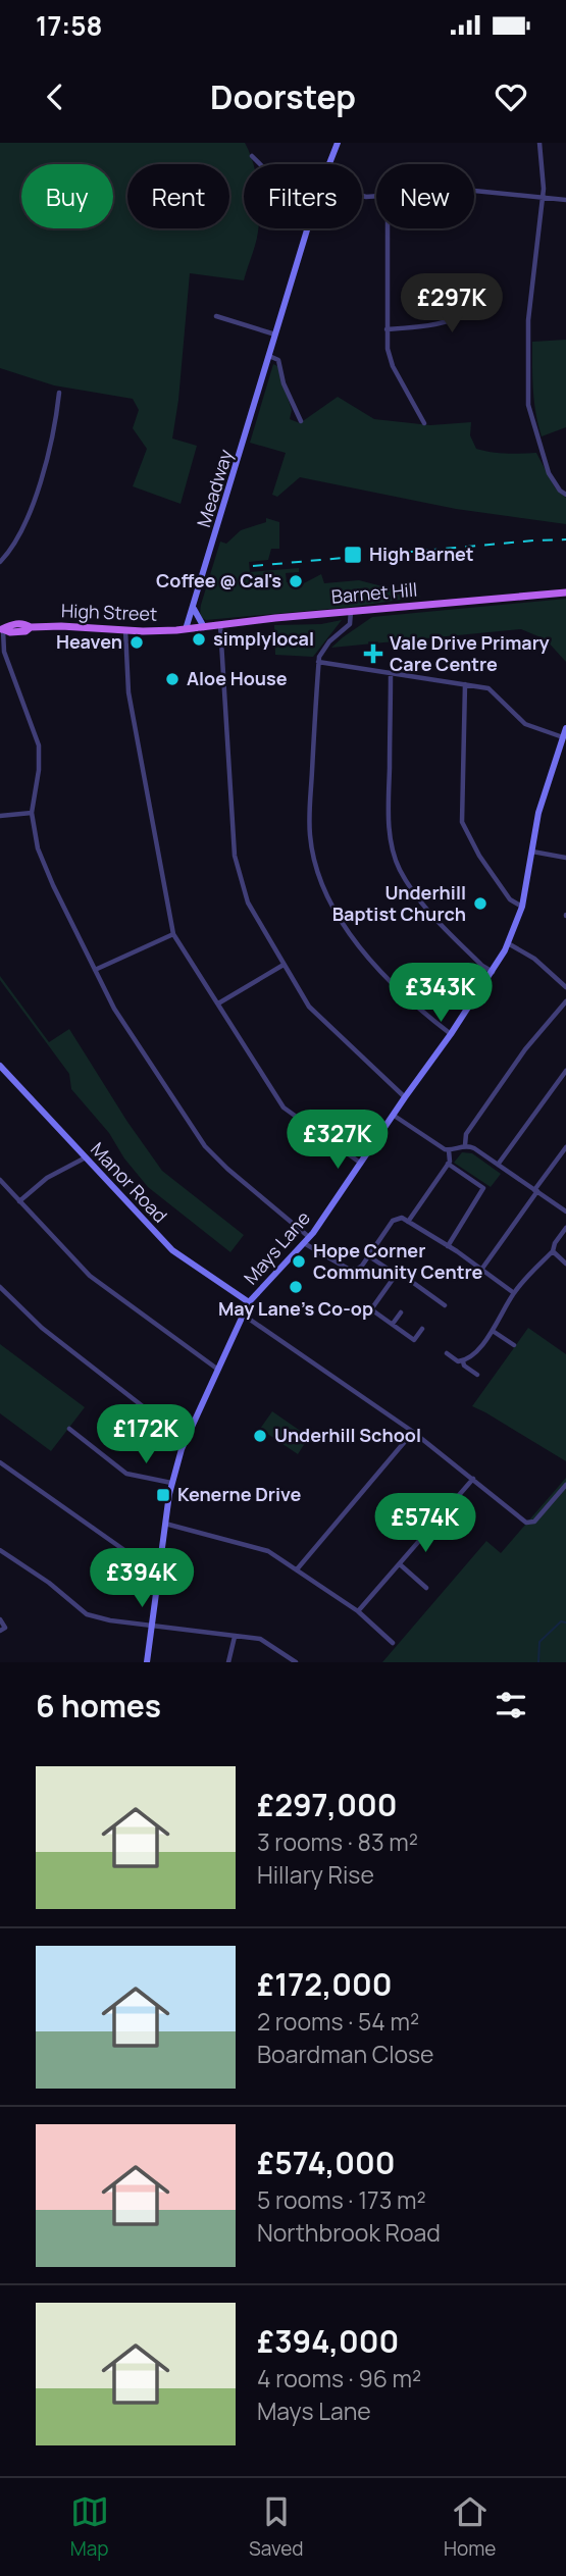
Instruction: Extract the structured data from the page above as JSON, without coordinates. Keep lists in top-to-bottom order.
{
  "streets": {
    "main road": ["Barnet Hill", "High Street"],
    "street": ["Meadway", "Manor Road", "Mays Lane"]
  },
  "crossings": [
    ["Meadway", "Barnet Hill"],
    ["Meadway", "High Street"],
    ["Barnet Hill", "High Street"],
    ["Manor Road", "Mays Lane"]
  ],
  "places": {
    "transit": ["High Barnet", "Kenerne Drive"],
    "other": [
      "Coffee @ Cal's",
      "simplylocal",
      "Heaven",
      "Aloe House",
      "Underhill Baptist Church",
      "Hope Corner Community Centre",
      "May Lane's Co-op",
      "Underhill School"
    ],
    "health": ["Vale Drive Primary Care Centre"]
  },
  "page": {
    "status": "17:58",
    "header": "Doorstep",
    "chip": [
      "Buy",
      "Rent",
      "Filters",
      "New"
    ],
    "price": [
      "£297K",
      "£343K",
      "£327K",
      "£172K",
      "£574K",
      "£394K"
    ],
    "heading": "6 homes",
    "list": [
      {
        "name": "£297,000",
        "note": "3 rooms · 83 m² · Hillary Rise"
      },
      {
        "name": "£172,000",
        "note": "2 rooms · 54 m² · Boardman Close"
      },
      {
        "name": "£574,000",
        "note": "5 rooms · 173 m² · Northbrook Road"
      },
      {
        "name": "£394,000",
        "note": "4 rooms · 96 m² · Mays Lane"
      }
    ],
    "tabs": ["Map", "Saved", "Home"]
  }
}
